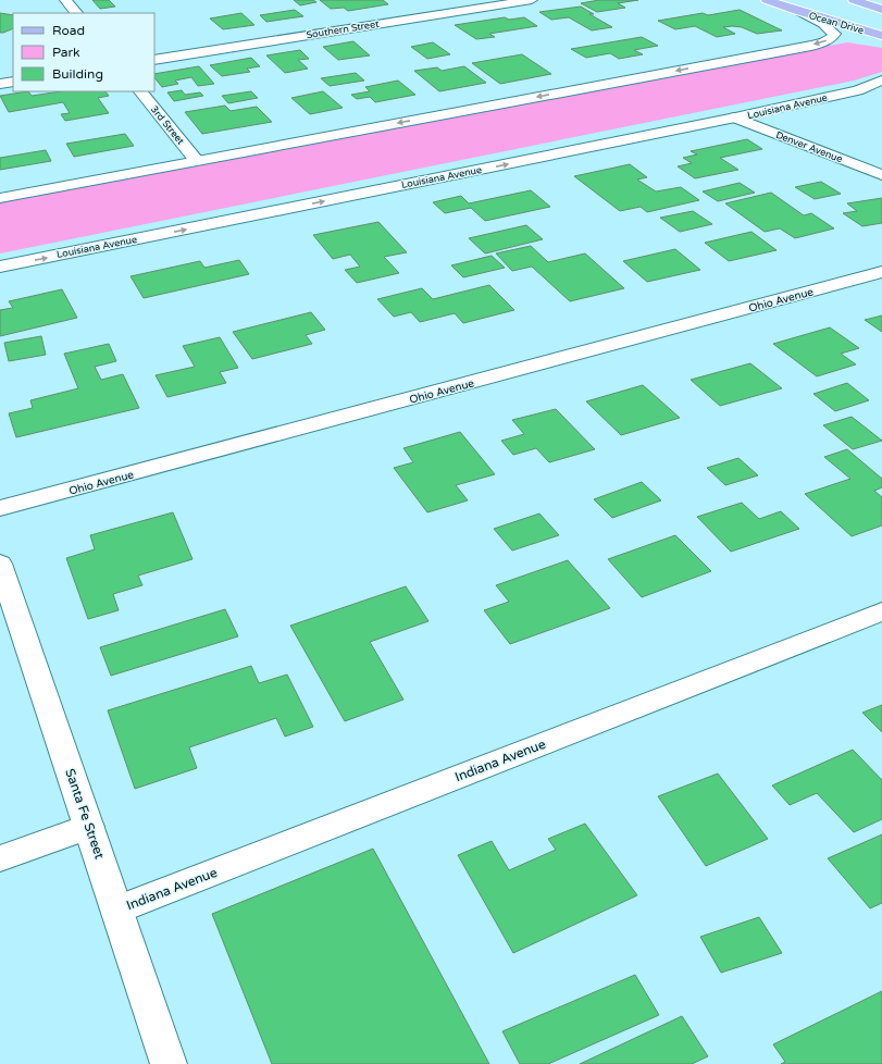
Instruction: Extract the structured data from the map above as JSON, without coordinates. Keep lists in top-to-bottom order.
{
  "streets": {
    "main road": [
      "Ocean Drive",
      "Southern Street",
      "Louisiana Avenue",
      "3rd Street",
      "Denver Avenue",
      "Ohio Avenue",
      "Indiana Avenue",
      "Santa Fe Street"
    ]
  },
  "crossings": [
    ["Louisiana Avenue", "Denver Avenue"],
    ["Indiana Avenue", "Santa Fe Street"]
  ],
  "one_way": ["Louisiana Avenue"],
  "legend": ["Road", "Park", "Building"]
}
